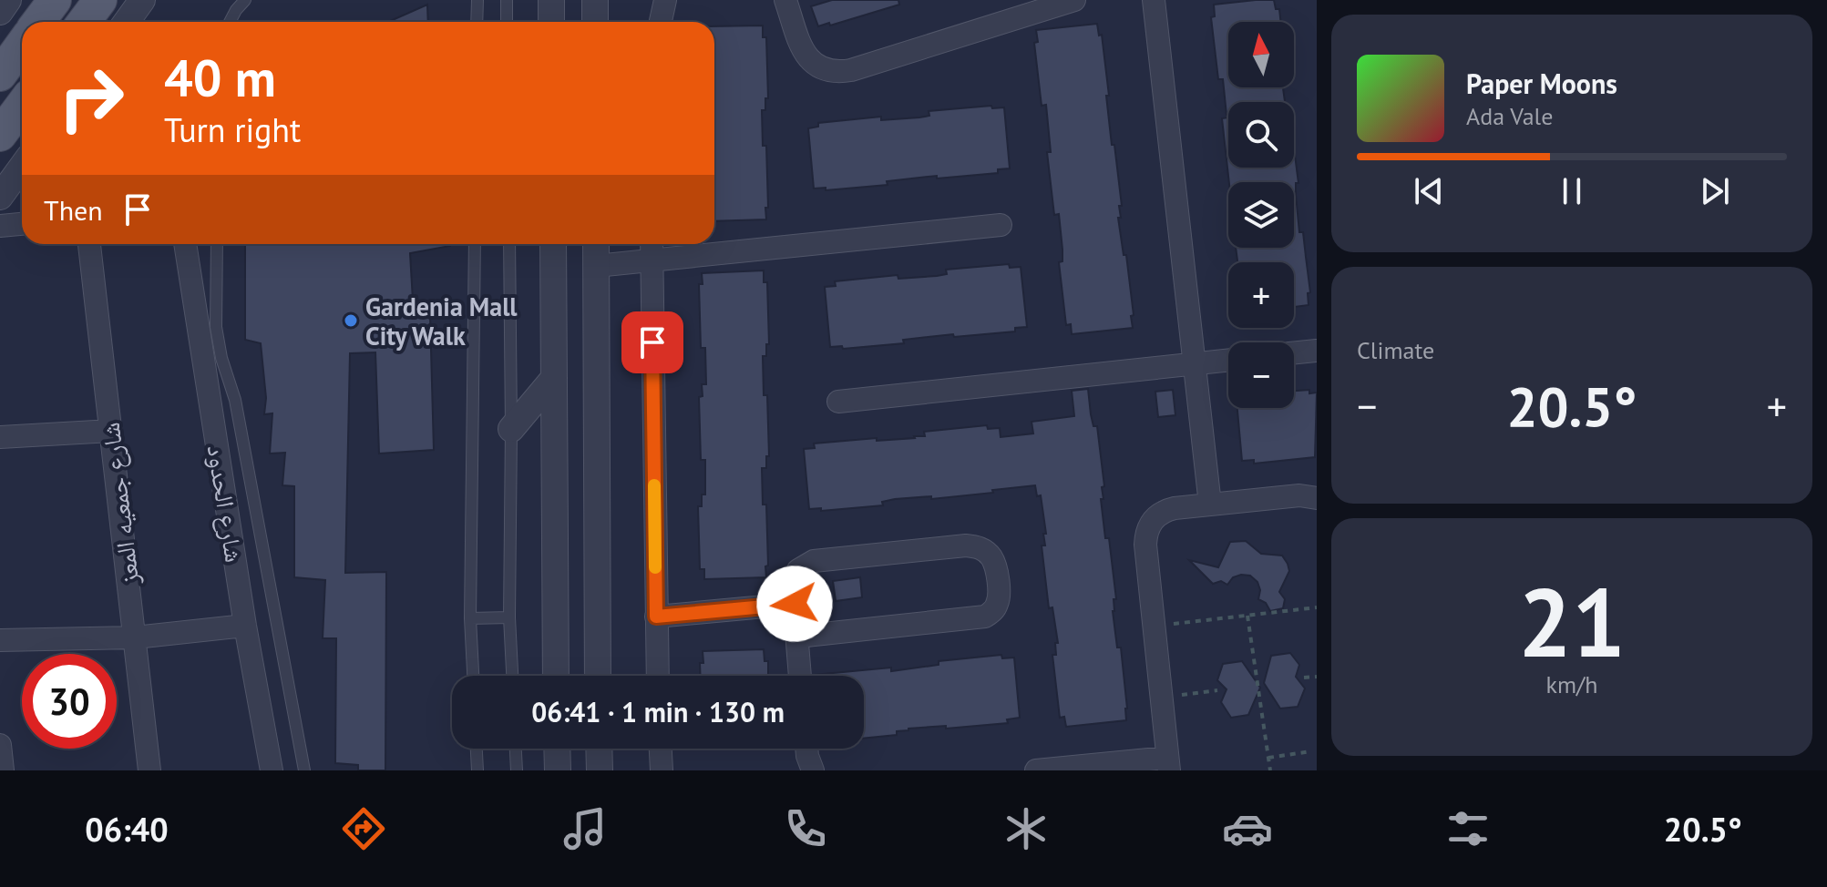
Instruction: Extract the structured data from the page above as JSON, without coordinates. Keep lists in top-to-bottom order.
{
  "streets": {
    "street": ["شارع جمعيه المعز", "شارع الحدود"]
  },
  "places": ["Gardenia Mall City Walk"],
  "north": "top",
  "page": {
    "map_buttons": ["+", "−"],
    "turn": ["40 m", "Turn right"],
    "song": ["Paper Moons", "Ada Vale"],
    "then": "Then",
    "tile": [
      "Climate",
      ["21", "km/h"]
    ],
    "heat": ["−", "20.5°", "+"],
    "limit": "30",
    "trip": "06:41 · 1 min · 130 m",
    "tabs": ["06:40", "20.5°"]
  }
}
